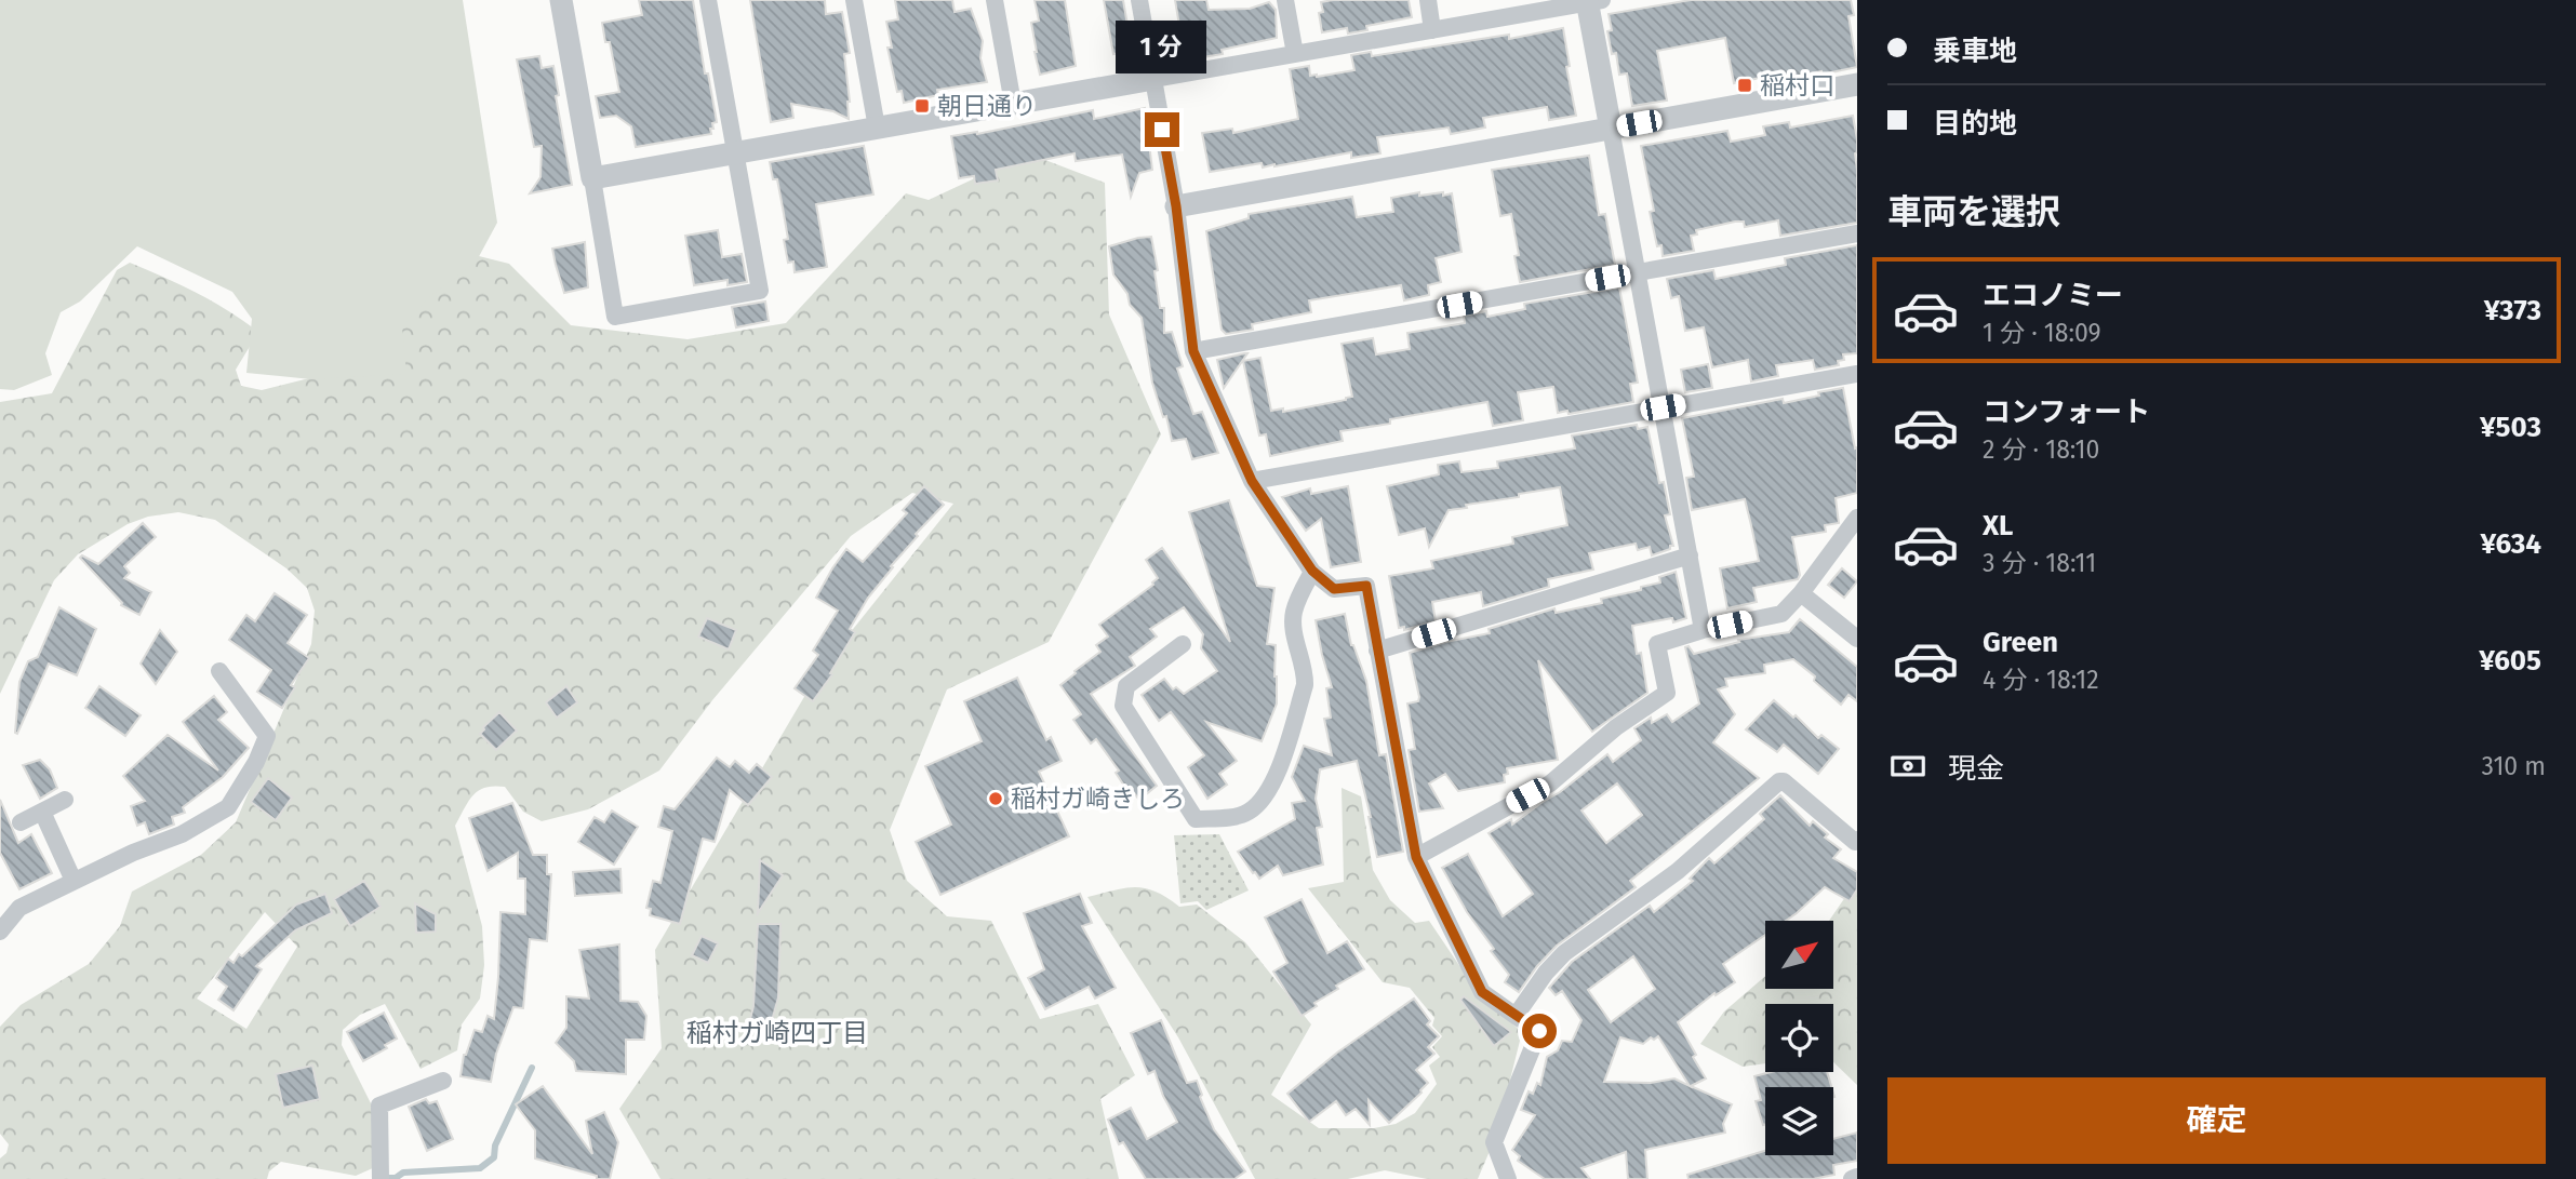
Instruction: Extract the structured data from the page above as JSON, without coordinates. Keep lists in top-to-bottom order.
{
  "districts": ["稲村ガ崎四丁目"],
  "places": {
    "transit": ["稲村口", "朝日通り"],
    "other": ["稲村ガ崎きしろ"]
  },
  "north": "top right",
  "page": {
    "banner": ["乗車地", "目的地"],
    "bubble": "1 分",
    "heading": "車両を選択",
    "list": [
      {
        "name": "エコノミー",
        "note": "1 分 · 18:09",
        "value": "¥373"
      },
      {
        "name": "コンフォート",
        "note": "2 分 · 18:10",
        "value": "¥503"
      },
      {
        "name": "XL",
        "note": "3 分 · 18:11",
        "value": "¥634"
      },
      {
        "name": "Green",
        "note": "4 分 · 18:12",
        "value": "¥605"
      }
    ],
    "pay": ["現金", "310 m"],
    "buttons": "確定"
  }
}
